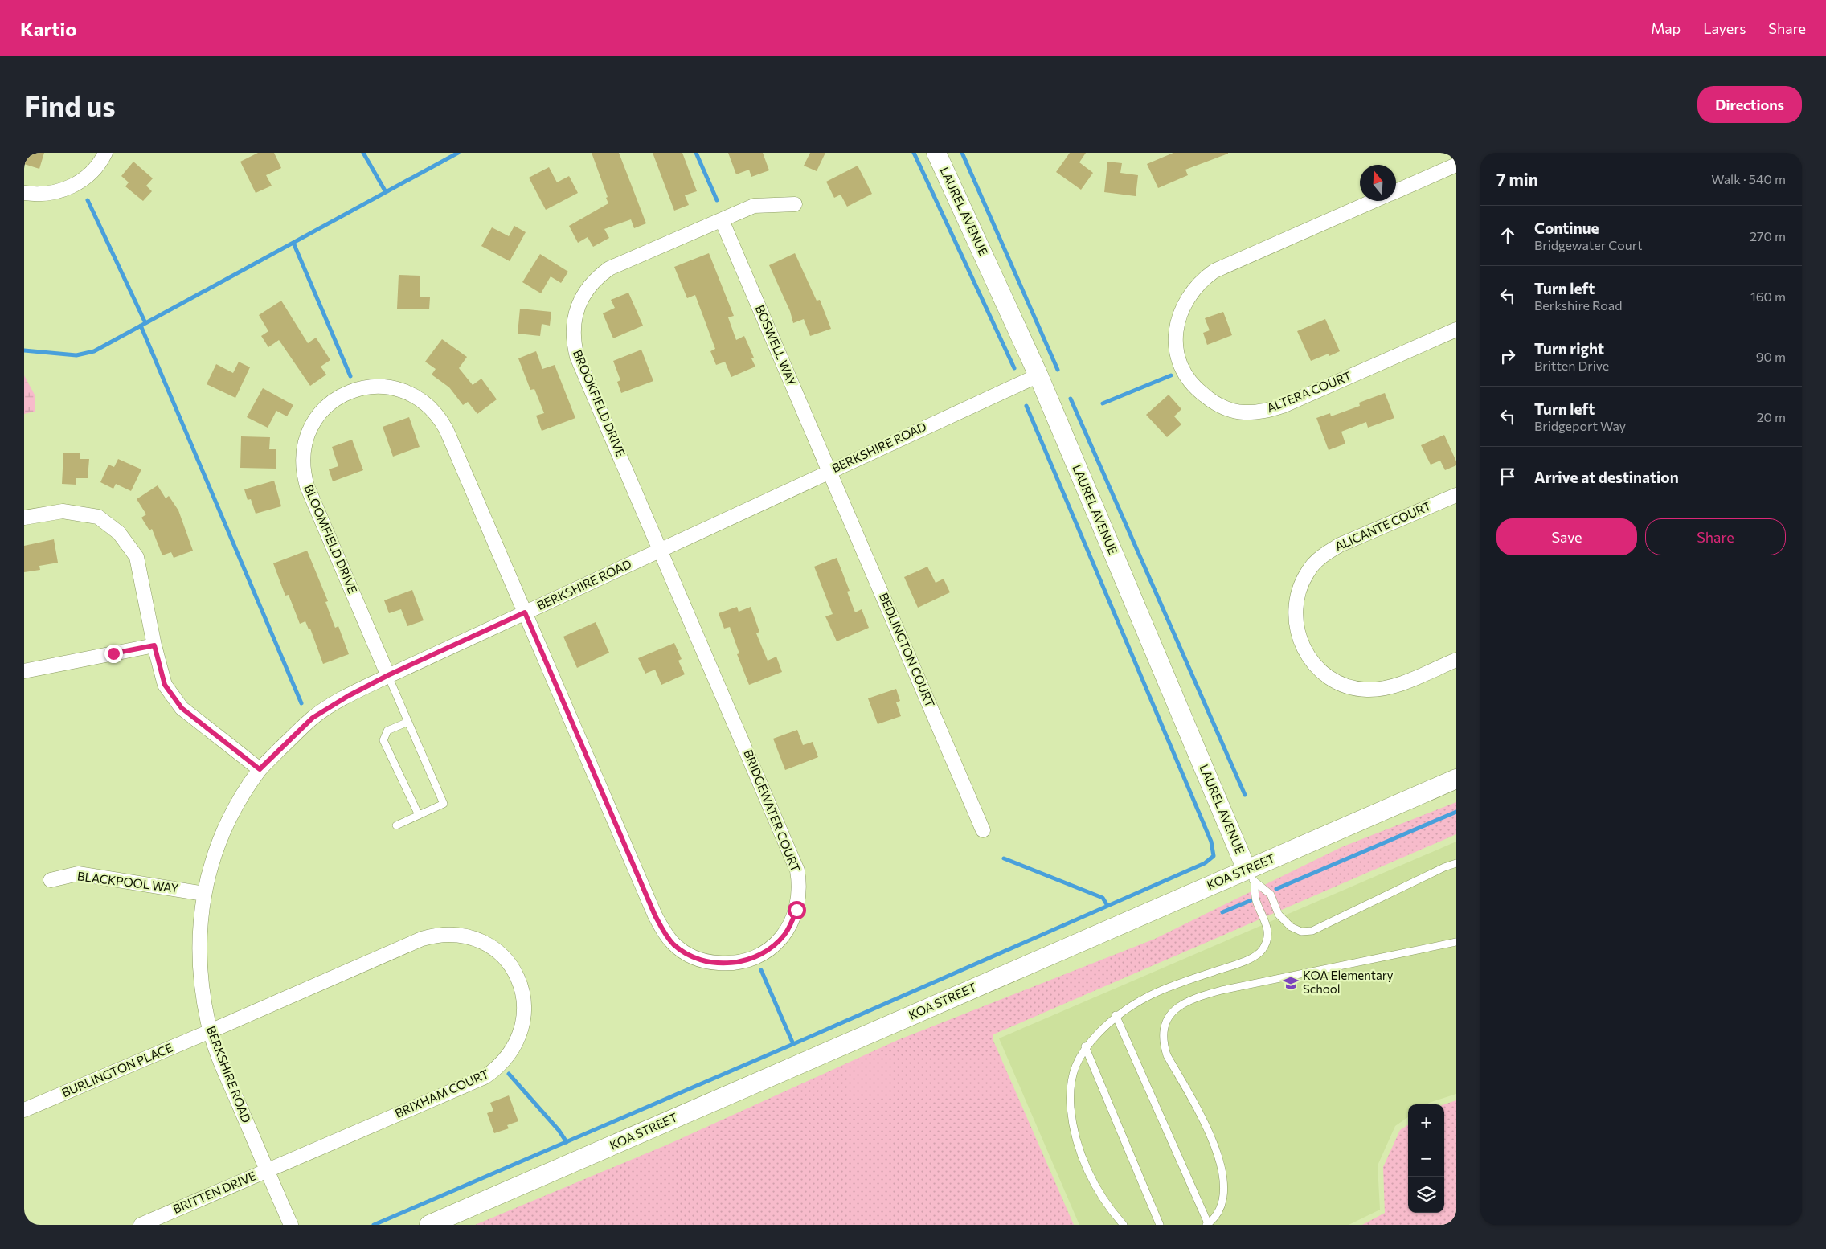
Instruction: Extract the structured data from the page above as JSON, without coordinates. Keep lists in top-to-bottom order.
{
  "streets": {
    "main road": ["LAUREL AVENUE", "KOA STREET"],
    "street": [
      "BOSWELL WAY",
      "ALTERA COURT",
      "BROOKFIELD DRIVE",
      "BERKSHIRE ROAD",
      "ALICANTE COURT",
      "BLOOMFIELD DRIVE",
      "BEDLINGTON COURT",
      "BRIDGEWATER COURT",
      "BLACKPOOL WAY",
      "BURLINGTON PLACE",
      "BRIXHAM COURT",
      "BRITTEN DRIVE"
    ]
  },
  "crossings": [
    ["LAUREL AVENUE", "BERKSHIRE ROAD"],
    ["LAUREL AVENUE", "KOA STREET"],
    ["BOSWELL WAY", "BROOKFIELD DRIVE"],
    ["BOSWELL WAY", "BERKSHIRE ROAD"],
    ["BOSWELL WAY", "BEDLINGTON COURT"],
    ["BROOKFIELD DRIVE", "BERKSHIRE ROAD"],
    ["BROOKFIELD DRIVE", "BRIDGEWATER COURT"],
    ["BERKSHIRE ROAD", "BLOOMFIELD DRIVE"],
    ["BERKSHIRE ROAD", "BEDLINGTON COURT"],
    ["BERKSHIRE ROAD", "BRIDGEWATER COURT"],
    ["BERKSHIRE ROAD", "BLACKPOOL WAY"],
    ["BERKSHIRE ROAD", "BURLINGTON PLACE"],
    ["BERKSHIRE ROAD", "BRIXHAM COURT"],
    ["BERKSHIRE ROAD", "BRITTEN DRIVE"],
    ["BLOOMFIELD DRIVE", "BRIDGEWATER COURT"],
    ["BURLINGTON PLACE", "BRIXHAM COURT"],
    ["BRIXHAM COURT", "BRITTEN DRIVE"]
  ],
  "places": {
    "school or university": ["KOA Elementary School"]
  },
  "north": "top",
  "page": {
    "header": "Kartio",
    "nav": ["Map", "Layers", "Share"],
    "buttons": [
      "Directions",
      ["Save", "Share"]
    ],
    "title": "Find us",
    "heading": ["7 min", "Walk · 540 m"],
    "list": [
      ["Continue", "Bridgewater Court", "270 m"],
      ["Turn left", "Berkshire Road", "160 m"],
      ["Turn right", "Britten Drive", "90 m"],
      ["Turn left", "Bridgeport Way", "20 m"],
      "Arrive at destination"
    ],
    "map_buttons": ["+", "−"]
  }
}
